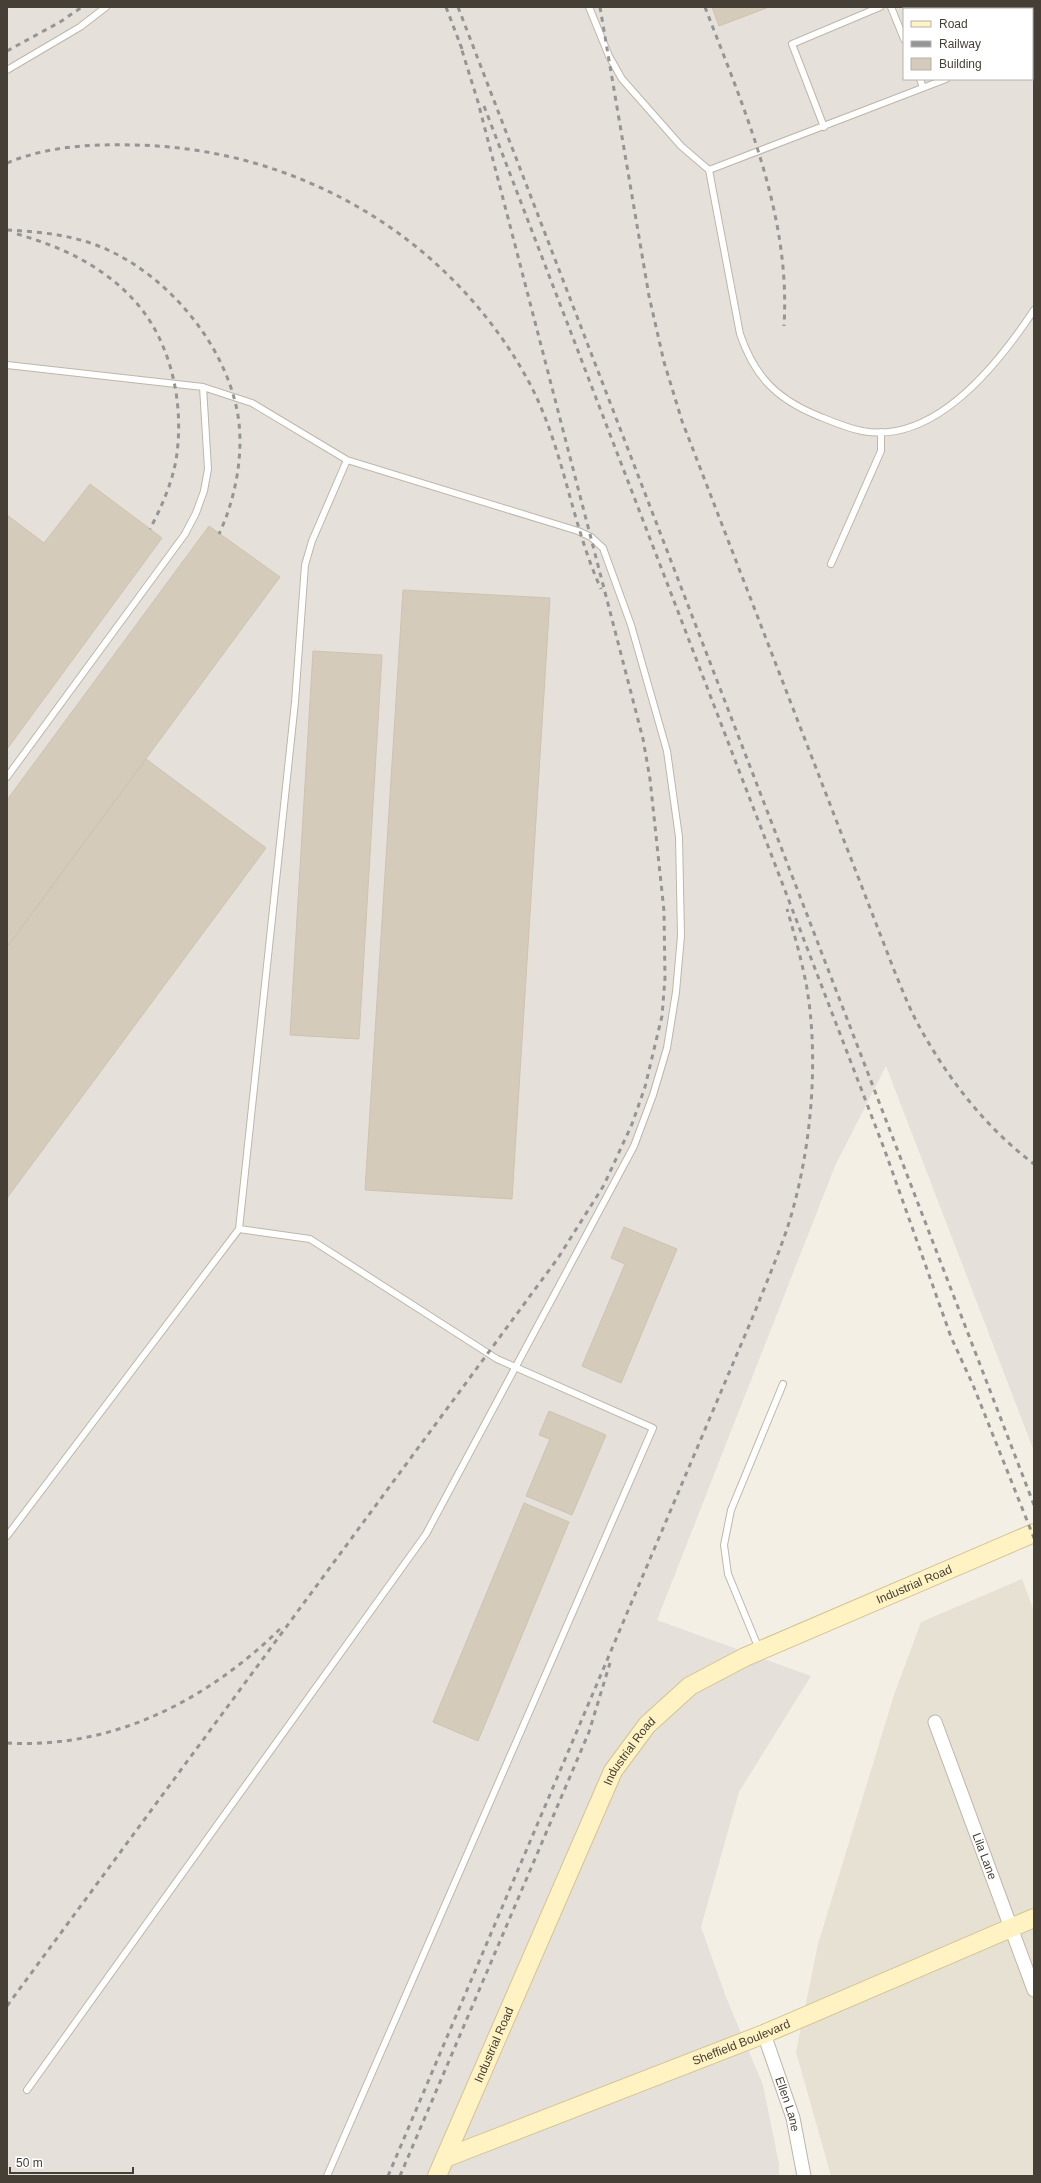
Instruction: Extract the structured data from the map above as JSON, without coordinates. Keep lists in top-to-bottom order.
{
  "streets": {
    "street": [
      "Industrial Road",
      "Lila Lane",
      "Sheffield Boulevard",
      "Ellen Lane"
    ]
  },
  "crossings": [
    ["Industrial Road", "Sheffield Boulevard"],
    ["Lila Lane", "Sheffield Boulevard"],
    ["Sheffield Boulevard", "Ellen Lane"]
  ],
  "legend": ["Road", "Railway", "Building"],
  "scale_bar": "50 m"
}
